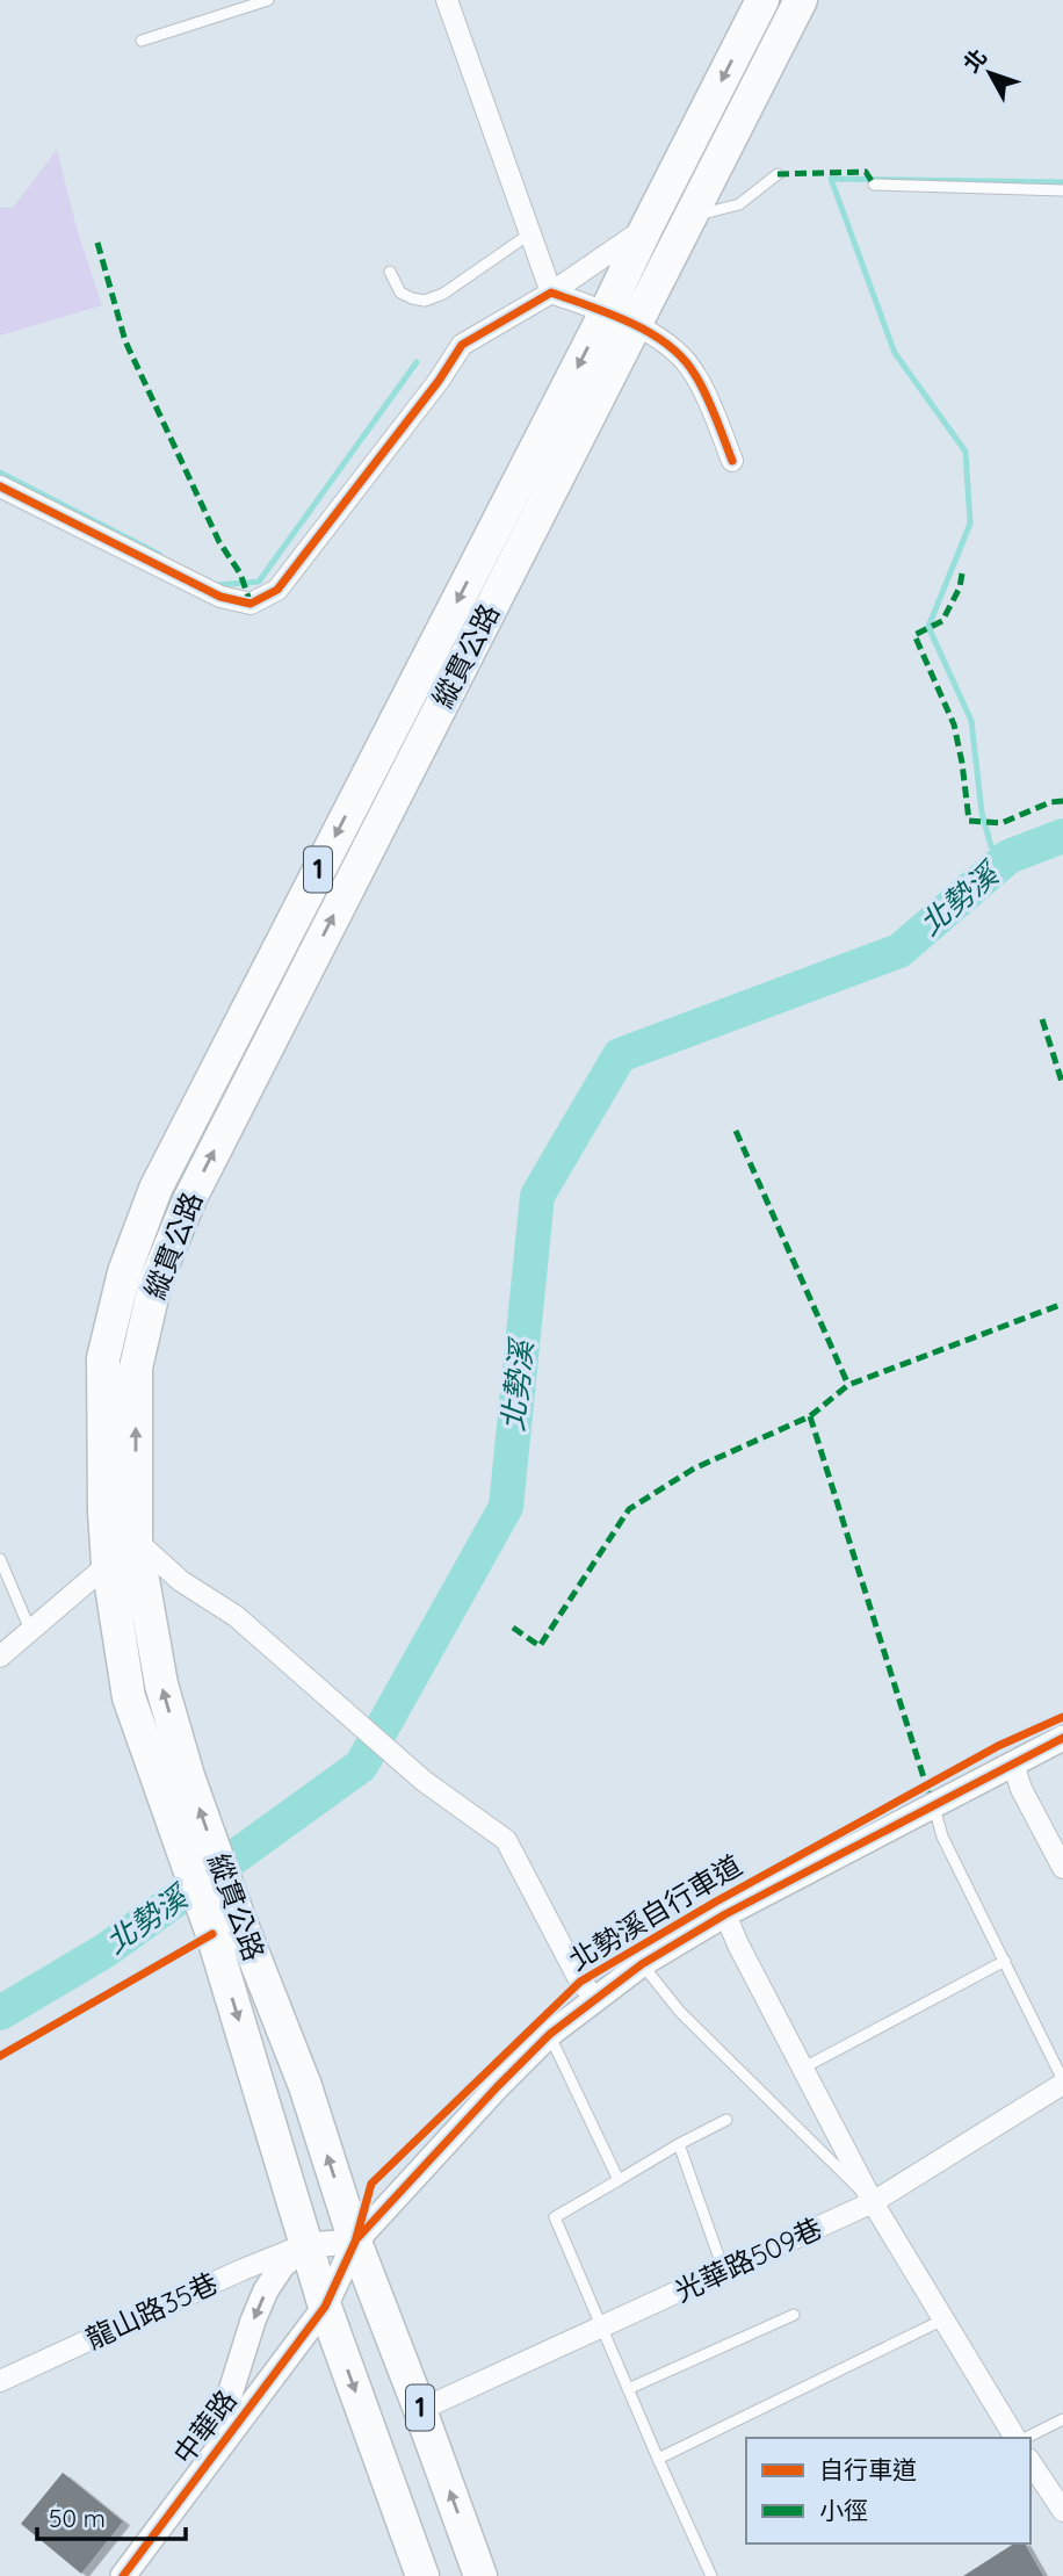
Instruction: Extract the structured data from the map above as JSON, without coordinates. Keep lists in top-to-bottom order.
{
  "streets": {
    "main road": ["縱貫公路", "1"],
    "street": ["光華路509巷", "龍山路35巷", "中華路"],
    "cycle path": ["北勢溪自行車道"]
  },
  "crossings": [
    ["縱貫公路", "光華路509巷"],
    ["縱貫公路", "龍山路35巷"],
    ["縱貫公路", "中華路"],
    ["龍山路35巷", "中華路"]
  ],
  "water": ["北勢溪"],
  "legend": ["自行車道", "小徑"],
  "scale_bar": "50 m",
  "north": "top left"
}
